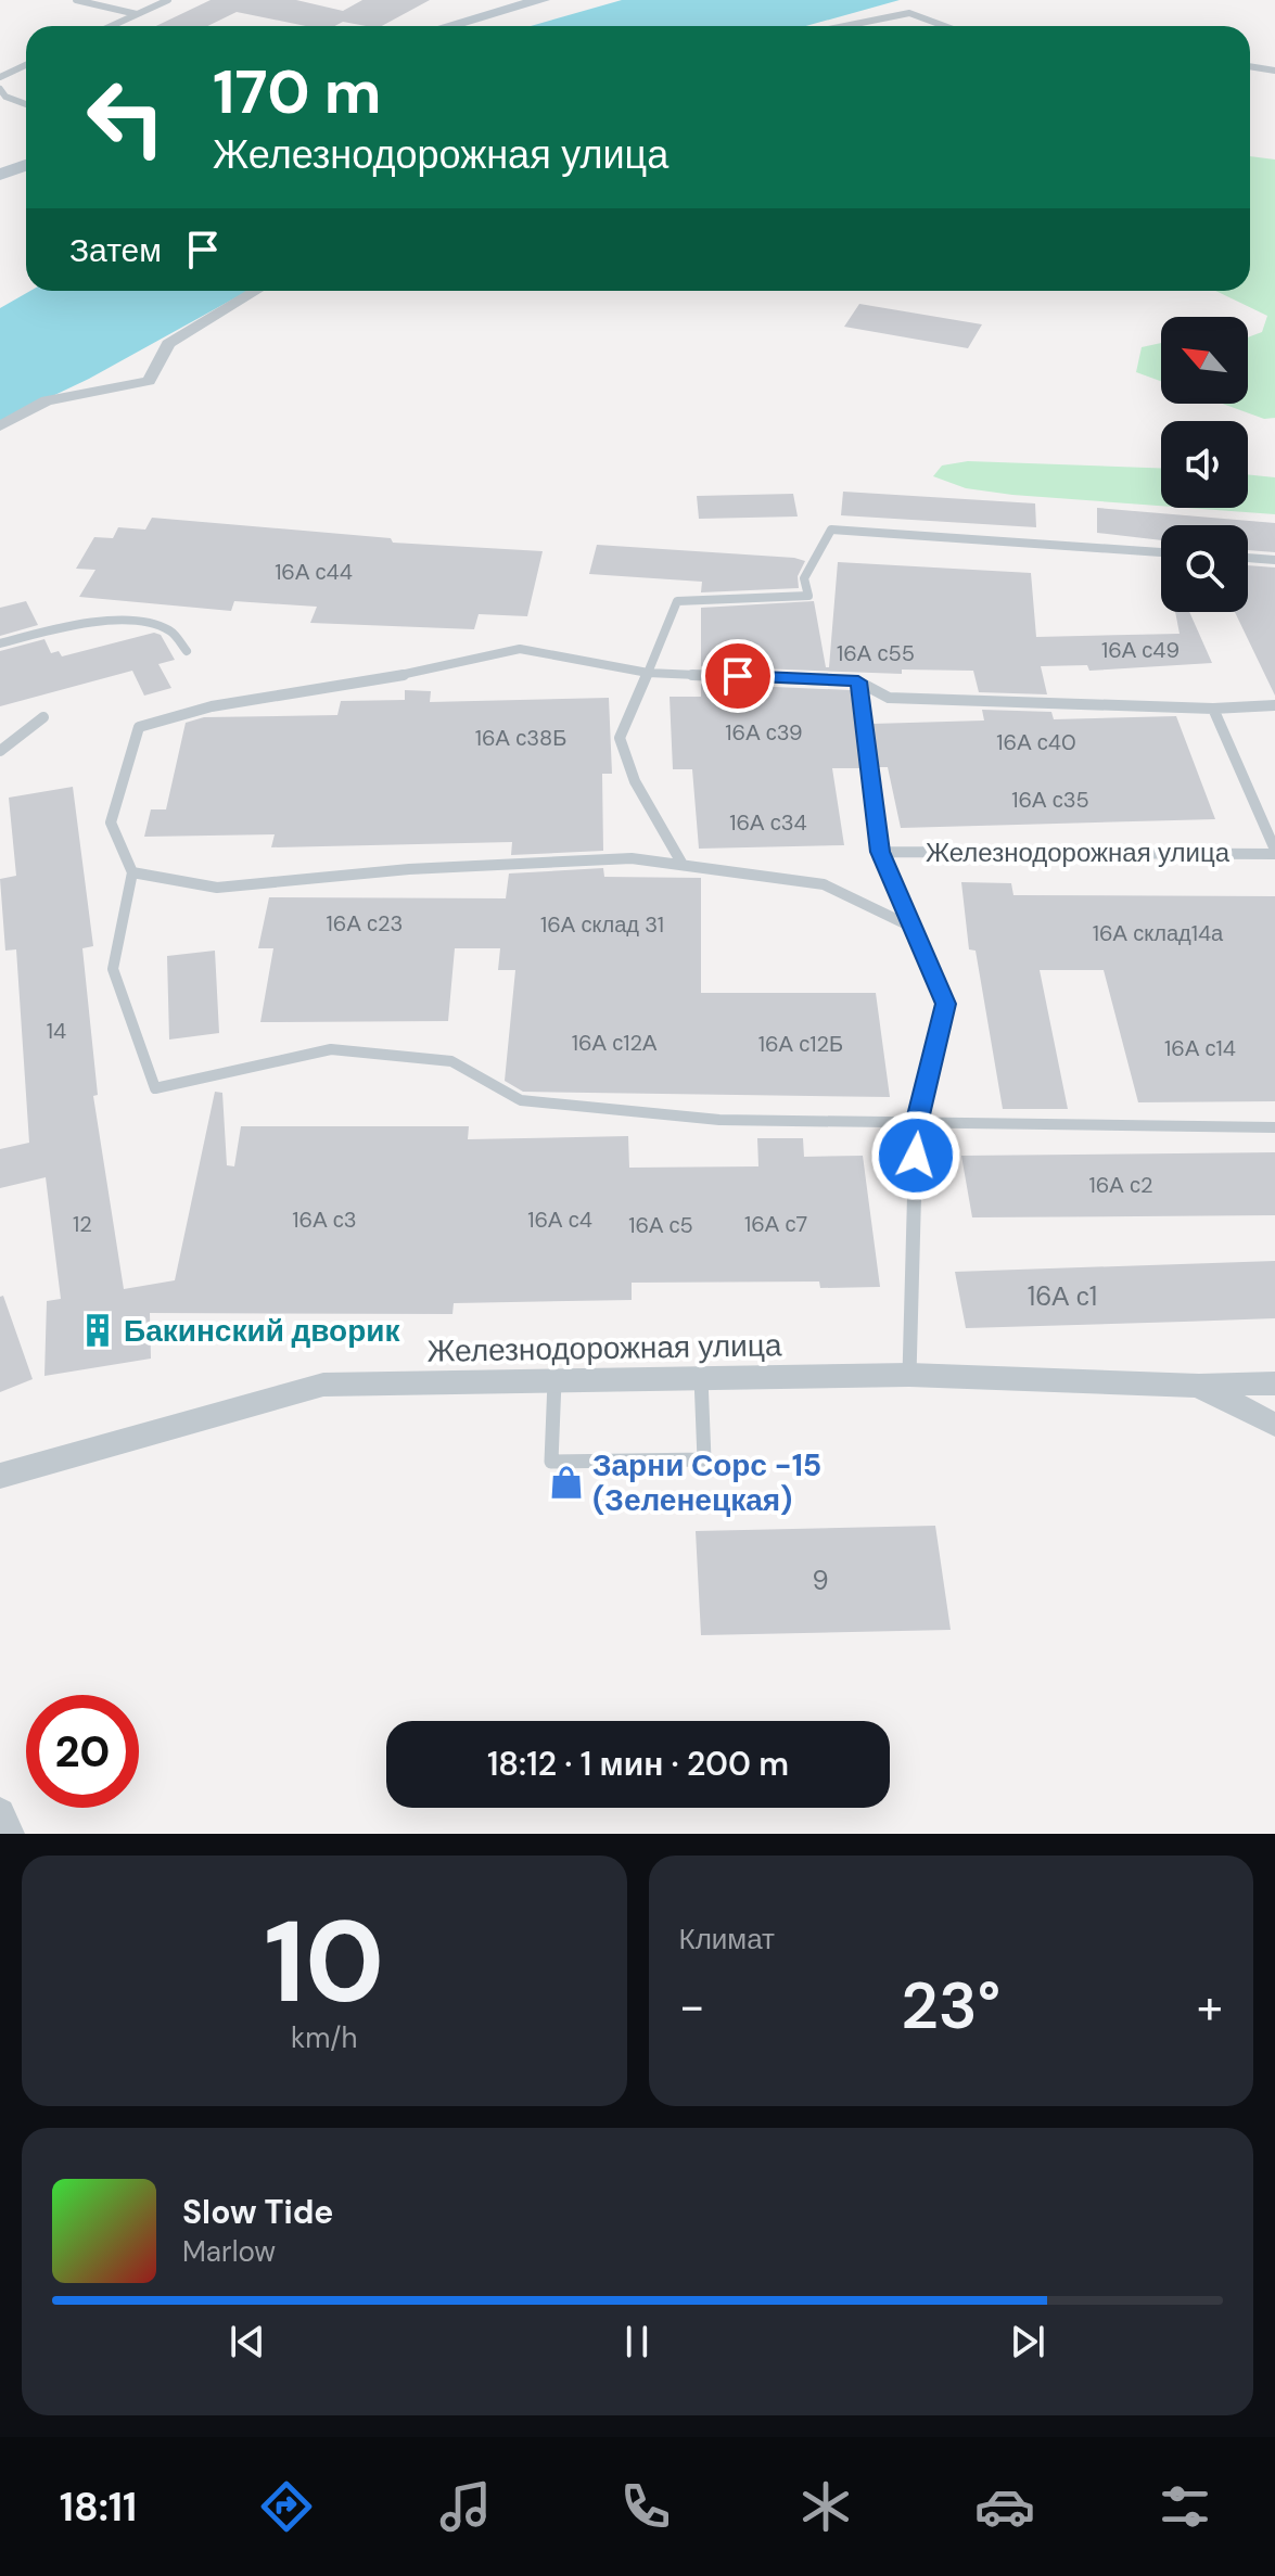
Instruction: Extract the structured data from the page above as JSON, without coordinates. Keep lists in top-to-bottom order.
{
  "streets": {
    "street": ["Железнодорожная улица"]
  },
  "places": {
    "building": ["Бакинский дворик"],
    "shop": ["Зарни Сорс -15 (Зеленецкая)"]
  },
  "house_numbers": [
    "16А с44",
    "16А с49",
    "16А с55",
    "16А с39",
    "16А с38Б",
    "16А с40",
    "16А с35",
    "16А с34",
    "16А с23",
    "16А склад 31",
    "16А склад14а",
    "14",
    "16А с12А",
    "16А с12Б",
    "16А с14",
    "16А с2",
    "16А с3",
    "16А с4",
    "12",
    "16А с7",
    "16А с5",
    "16А с1",
    "9"
  ],
  "north": "top left",
  "page": {
    "turn": ["170 m", "Железнодорожная улица"],
    "then": "Затем",
    "limit": "20",
    "trip": "18:12 · 1 мин · 200 m",
    "tile": [
      ["10", "km/h"],
      "Климат"
    ],
    "heat": ["−", "23°", "+"],
    "song": ["Slow Tide", "Marlow"],
    "tabs": "18:11"
  }
}
